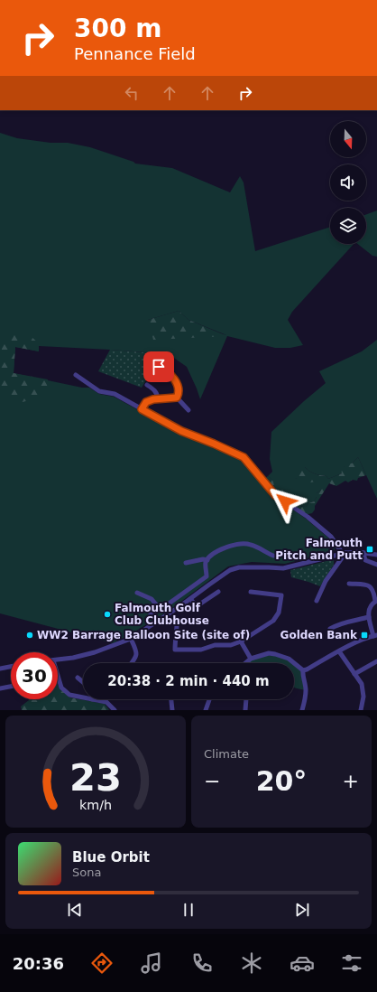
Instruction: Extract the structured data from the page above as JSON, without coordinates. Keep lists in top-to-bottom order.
{
  "places": {
    "transit": ["Falmouth Pitch and Putt", "Golden Bank"],
    "other": ["Falmouth Golf Club Clubhouse", "WW2 Barrage Balloon Site (site of)"]
  },
  "north": "bottom",
  "page": {
    "turn": ["300 m", "Pennance Field"],
    "limit": "30",
    "trip": "20:38 · 2 min · 440 m",
    "tile": "Climate",
    "heat": ["−", "20°", "+"],
    "song": ["Blue Orbit", "Sona"],
    "tabs": "20:36",
    "gauge": ["23", "km/h"]
  }
}
